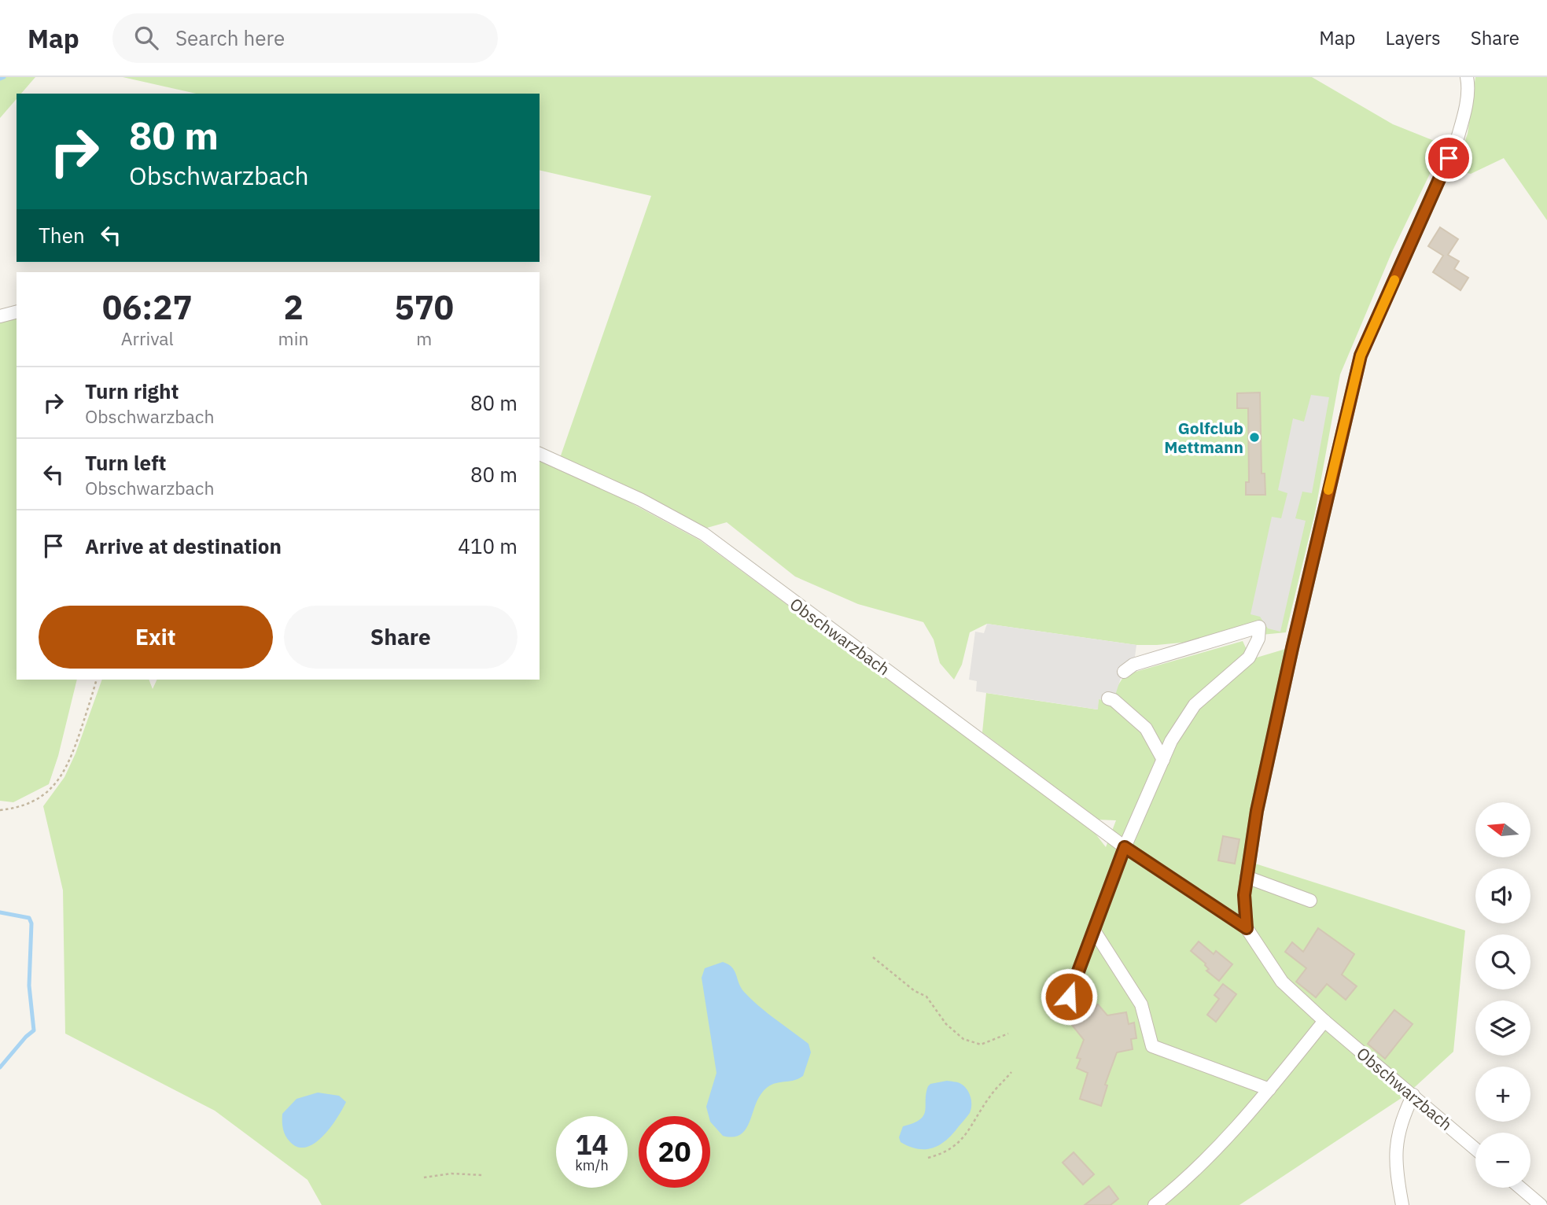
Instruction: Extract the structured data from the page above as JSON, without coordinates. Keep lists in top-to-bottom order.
{
  "streets": {
    "street": ["Obschwarzbach"]
  },
  "places": ["Golfclub Mettmann"],
  "north": "left",
  "page": {
    "header": "Map",
    "search": "Search here",
    "nav": ["Map", "Layers", "Share"],
    "turn": ["80 m", "Obschwarzbach"],
    "then": "Then",
    "eta": [
      "06:27",
      "Arrival",
      "2",
      "min",
      "570",
      "m"
    ],
    "list": [
      {
        "name": "Turn right",
        "note": "Obschwarzbach",
        "value": "80 m"
      },
      {
        "name": "Turn left",
        "note": "Obschwarzbach",
        "value": "80 m"
      },
      {
        "name": "Arrive at destination",
        "value": "410 m"
      }
    ],
    "buttons": ["Exit", "Share"],
    "map_buttons": ["+", "−"],
    "speed": "14 km/h",
    "limit": "20"
  }
}
